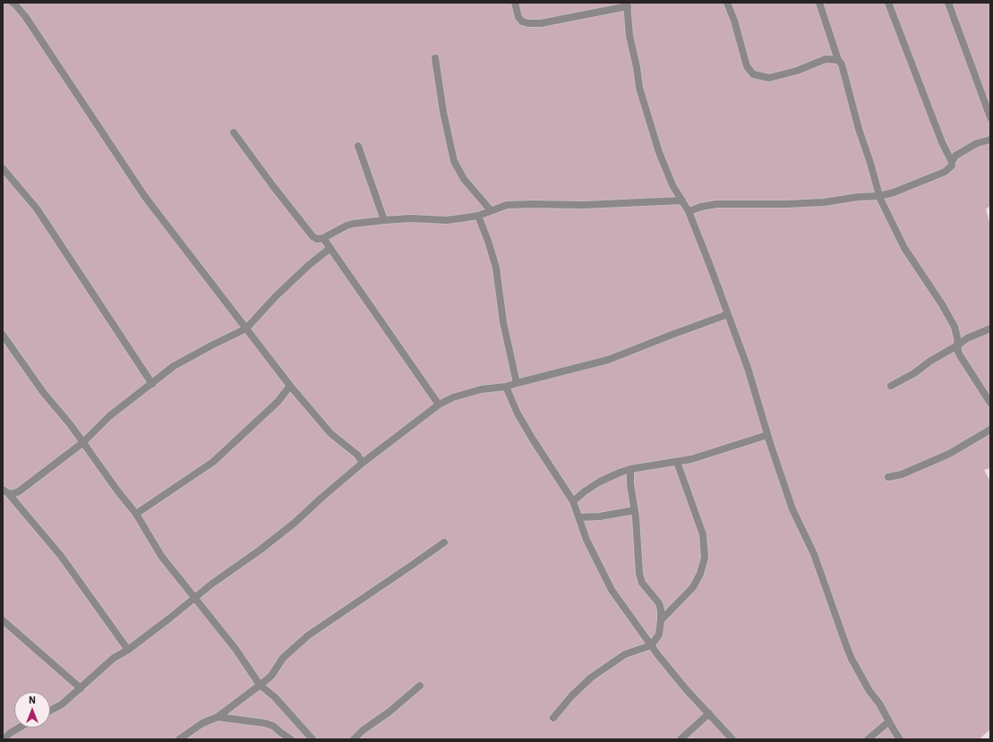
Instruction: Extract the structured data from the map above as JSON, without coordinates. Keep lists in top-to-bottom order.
{
  "north": "top"
}
